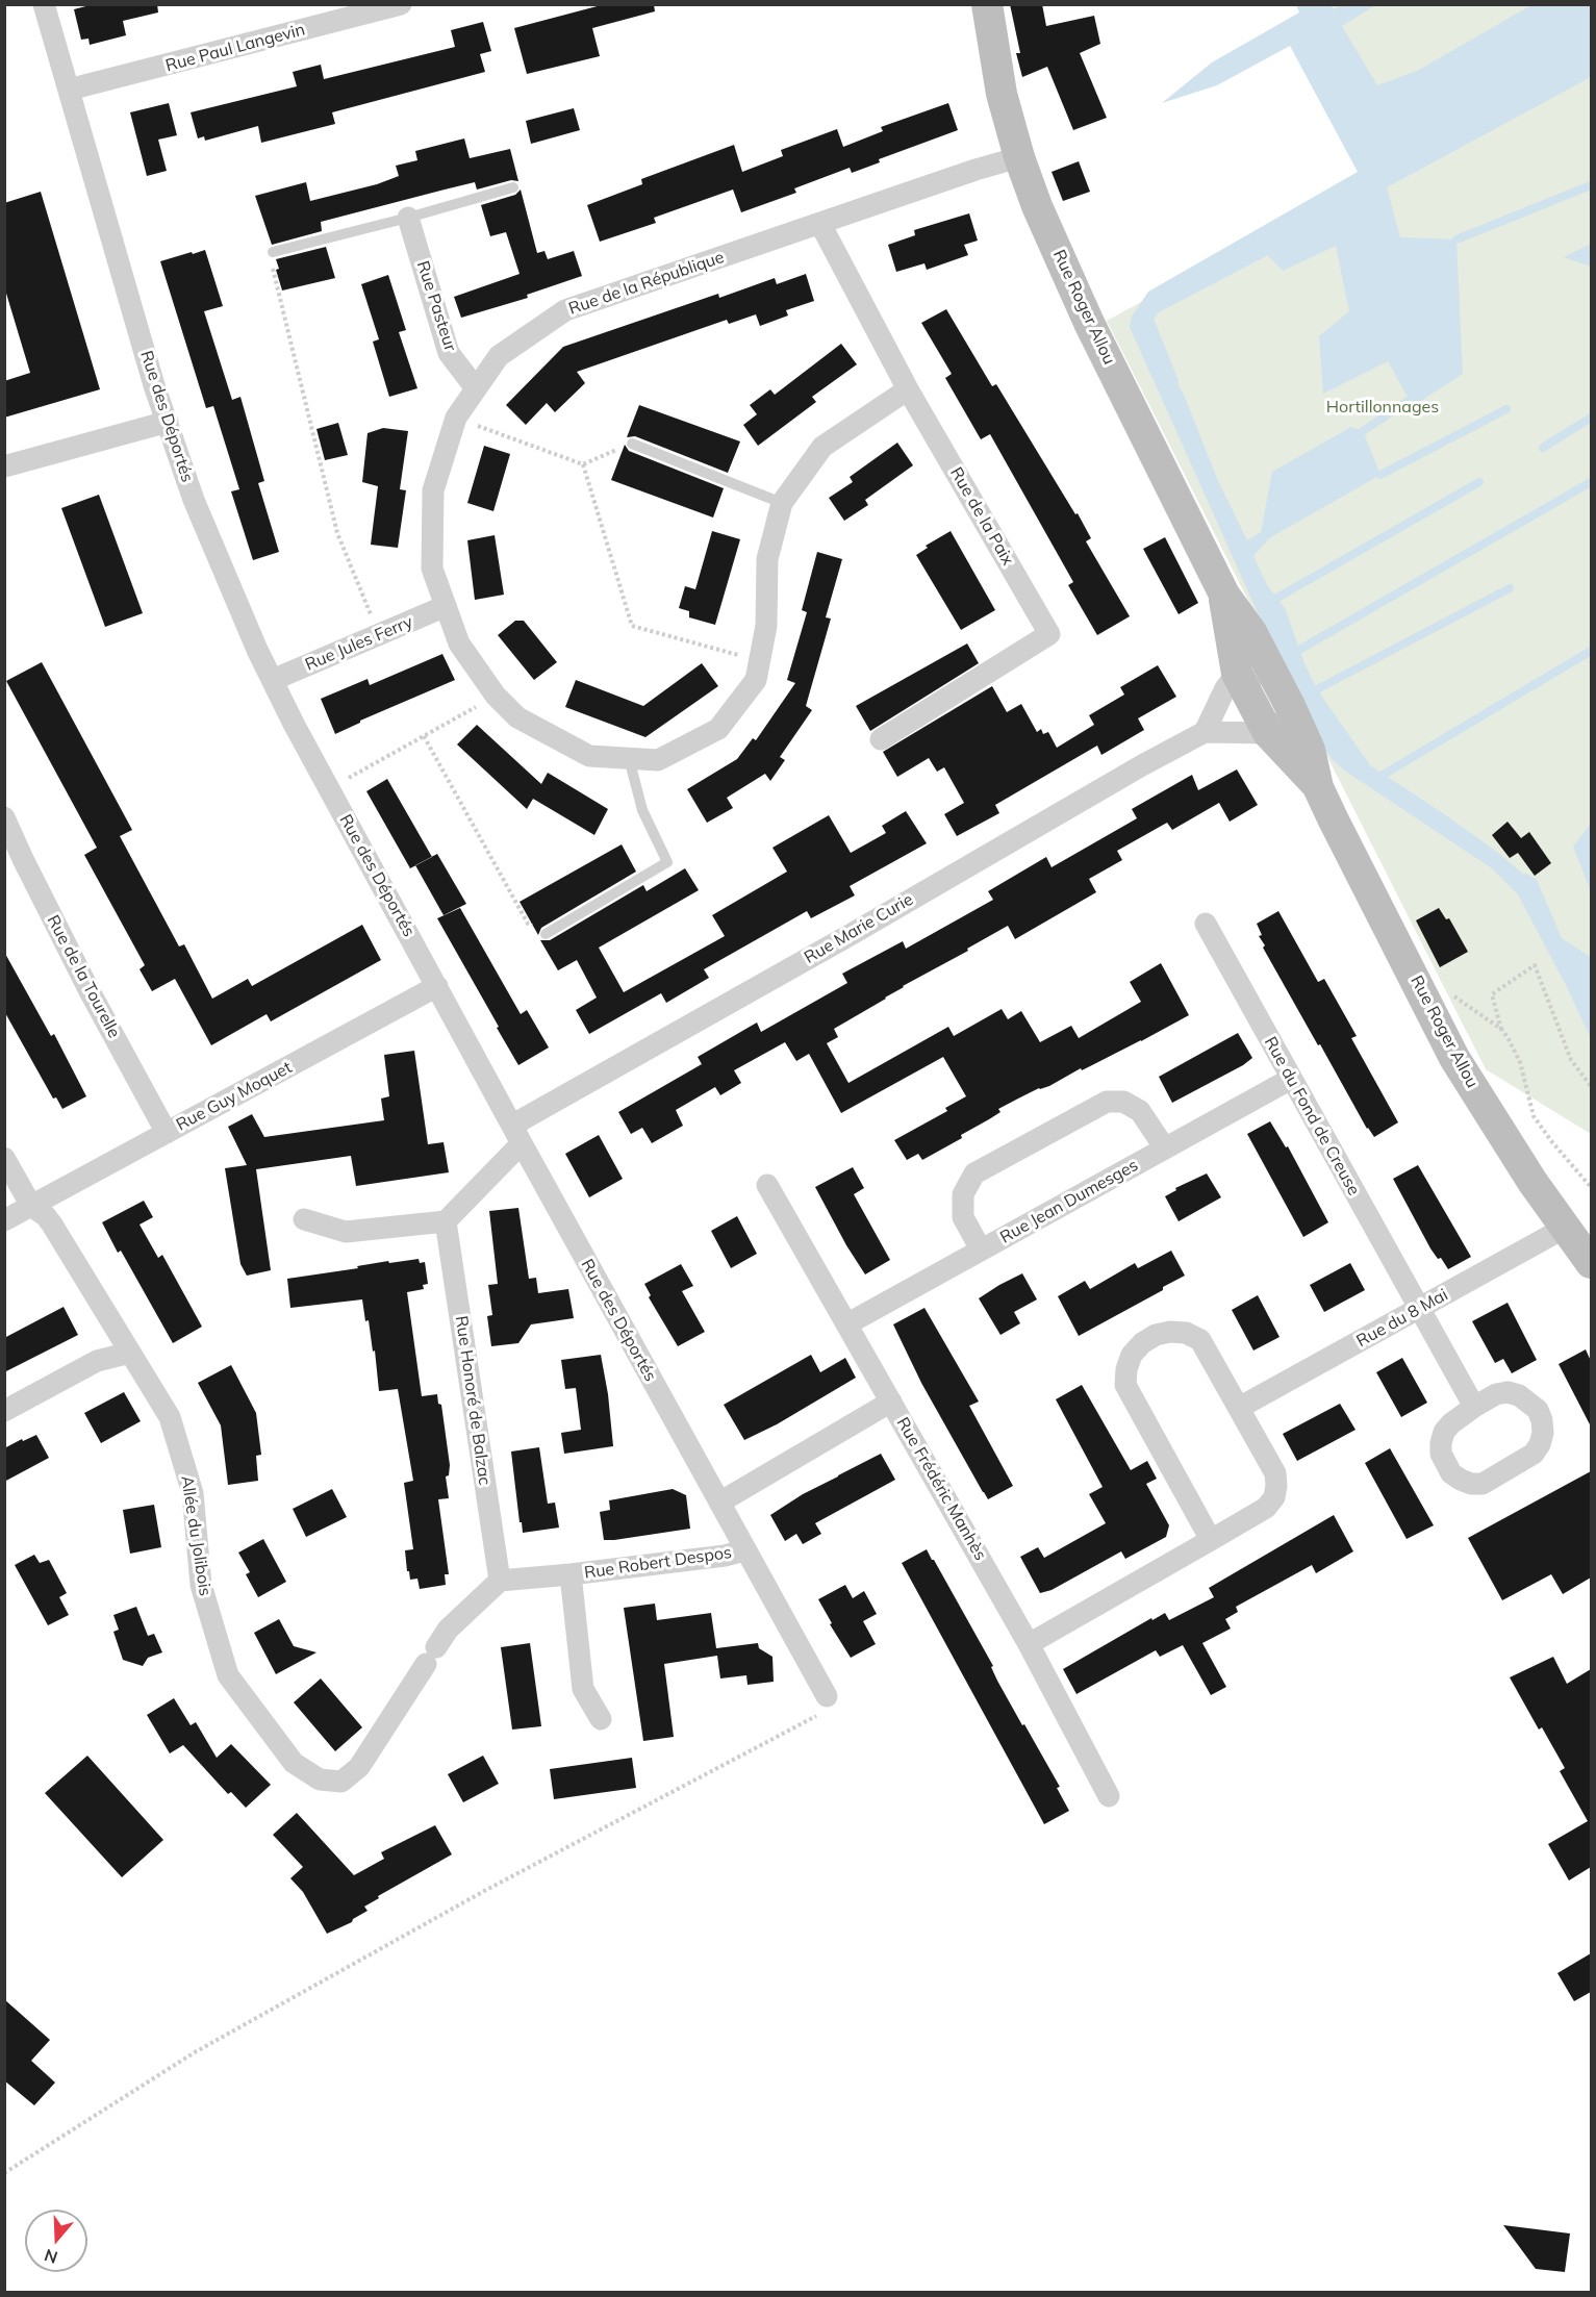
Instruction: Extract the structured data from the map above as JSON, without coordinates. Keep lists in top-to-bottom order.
{
  "streets": {
    "street": [
      "Rue Paul Langevin",
      "Rue de la République",
      "Rue Pasteur",
      "Rue Roger Allou",
      "Rue des Déportés",
      "Rue de la Paix",
      "Rue Jules Ferry",
      "Rue Marie Curie",
      "Rue de la Tourelle",
      "Rue Guy Moquet",
      "Rue du Fond de Creuse",
      "Rue Jean Dumesges",
      "Rue du 8 Mai",
      "Rue Honoré de Balzac",
      "Rue Frédéric Manhès",
      "Allée du Jolibois",
      "Rue Robert Despos"
    ]
  },
  "crossings": [
    ["Rue Paul Langevin", "Rue des Déportés"],
    ["Rue de la République", "Rue Pasteur"],
    ["Rue de la République", "Rue Roger Allou"],
    ["Rue de la République", "Rue de la Paix"],
    ["Rue de la République", "Rue Jules Ferry"],
    ["Rue Roger Allou", "Rue du 8 Mai"],
    ["Rue des Déportés", "Rue Jules Ferry"],
    ["Rue des Déportés", "Rue Marie Curie"],
    ["Rue des Déportés", "Rue Guy Moquet"],
    ["Rue des Déportés", "Rue Robert Despos"],
    ["Rue de la Tourelle", "Rue Guy Moquet"],
    ["Rue Guy Moquet", "Allée du Jolibois"],
    ["Rue du Fond de Creuse", "Rue Jean Dumesges"],
    ["Rue du Fond de Creuse", "Rue du 8 Mai"],
    ["Rue Jean Dumesges", "Rue Frédéric Manhès"],
    ["Rue Honoré de Balzac", "Allée du Jolibois"],
    ["Rue Honoré de Balzac", "Rue Robert Despos"],
    ["Allée du Jolibois", "Rue Robert Despos"]
  ],
  "parks": ["Hortillonnages"],
  "north": "bottom"
}
